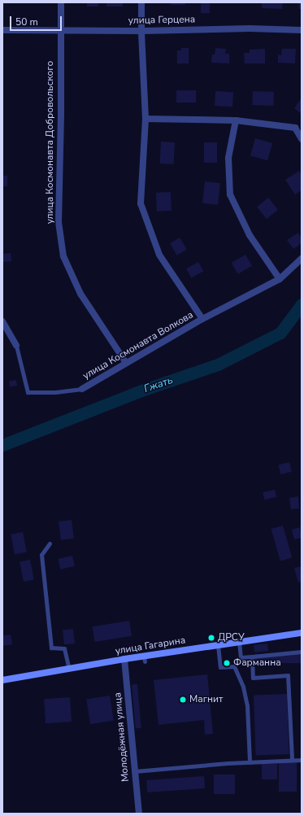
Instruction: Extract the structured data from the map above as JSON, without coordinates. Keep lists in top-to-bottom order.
{
  "streets": {
    "main road": ["улица Гагарина"],
    "street": [
      "улица Герцена",
      "улица Космонавта Добровольского",
      "улица Космонавта Волкова",
      "Молодёжная улица"
    ]
  },
  "crossings": [
    ["улица Герцена", "улица Космонавта Добровольского"],
    ["улица Герцена", "улица Космонавта Волкова"],
    ["улица Космонавта Добровольского", "улица Космонавта Волкова"],
    ["улица Гагарина", "Молодёжная улица"]
  ],
  "water": ["Гжать"],
  "places": ["ДРСУ", "Фарманна", "Магнит"],
  "scale_bar": "50 m"
}
